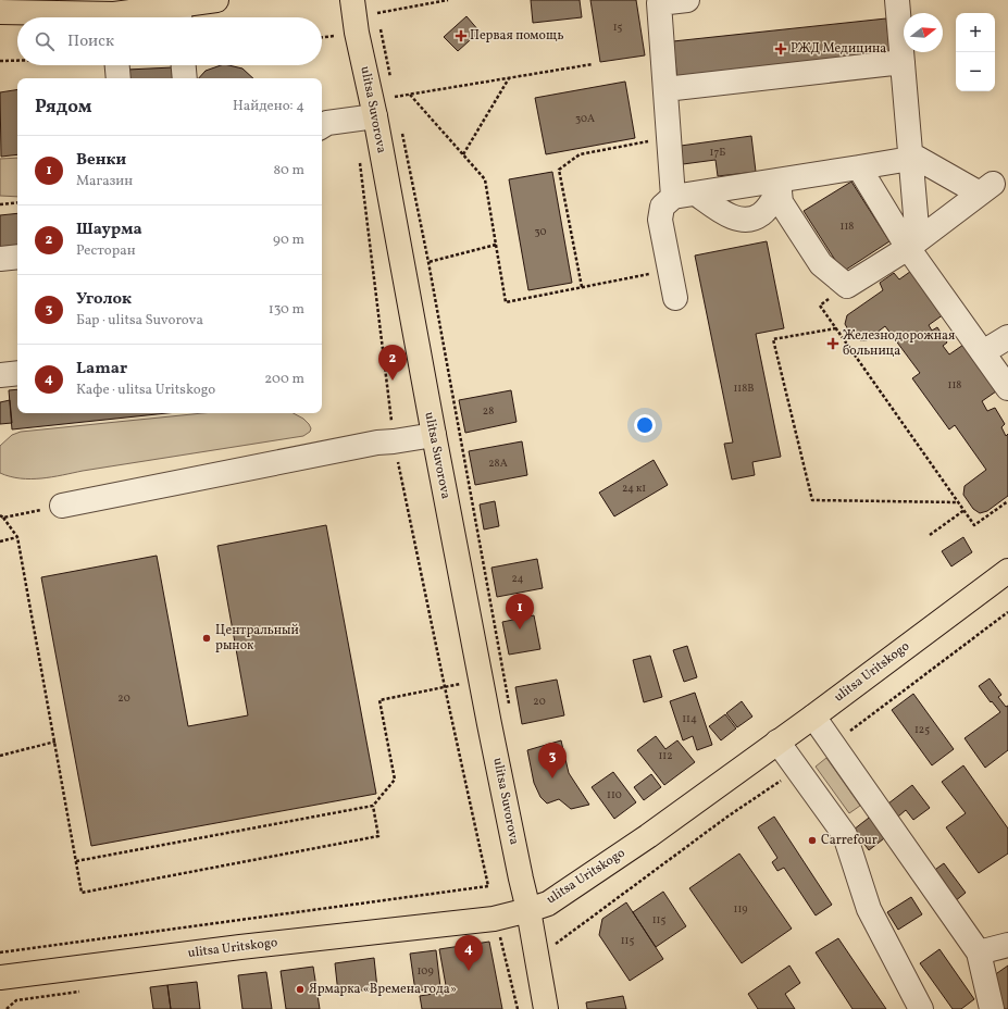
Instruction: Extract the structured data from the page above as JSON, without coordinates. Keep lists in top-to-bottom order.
{
  "streets": {
    "main road": ["ulitsa Suvorova", "ulitsa Uritskogo"]
  },
  "crossings": [
    ["ulitsa Suvorova", "ulitsa Uritskogo"]
  ],
  "places": {
    "health": ["Первая помощь", "РЖД Медицина", "Железнодорожная больница"],
    "other": ["Центральный рынок", "Carrefour", "Ярмарка «Времена года»"]
  },
  "house_numbers": [
    "15",
    "30А",
    "17Б",
    "118",
    "30",
    "118",
    "118B",
    "28",
    "28А",
    "24 к1",
    "24",
    "20",
    "20",
    "114",
    "125",
    "112",
    "110",
    "119",
    "115",
    "115",
    "109"
  ],
  "north": "right",
  "page": {
    "map_buttons": ["+", "−"],
    "search": "Поиск",
    "heading": ["Рядом", "Найдено: 4"],
    "list": [
      {
        "mark": "1",
        "name": "Венки",
        "note": "Магазин",
        "value": "80 m"
      },
      {
        "mark": "2",
        "name": "Шаурма",
        "note": "Ресторан",
        "value": "90 m"
      },
      {
        "mark": "3",
        "name": "Уголок",
        "note": "Бар · ulitsa Suvorova",
        "value": "130 m"
      },
      {
        "mark": "4",
        "name": "Lamar",
        "note": "Кафе · ulitsa Uritskogo",
        "value": "200 m"
      }
    ],
    "pins": [
      "2",
      "1",
      "3",
      "4"
    ]
  }
}
